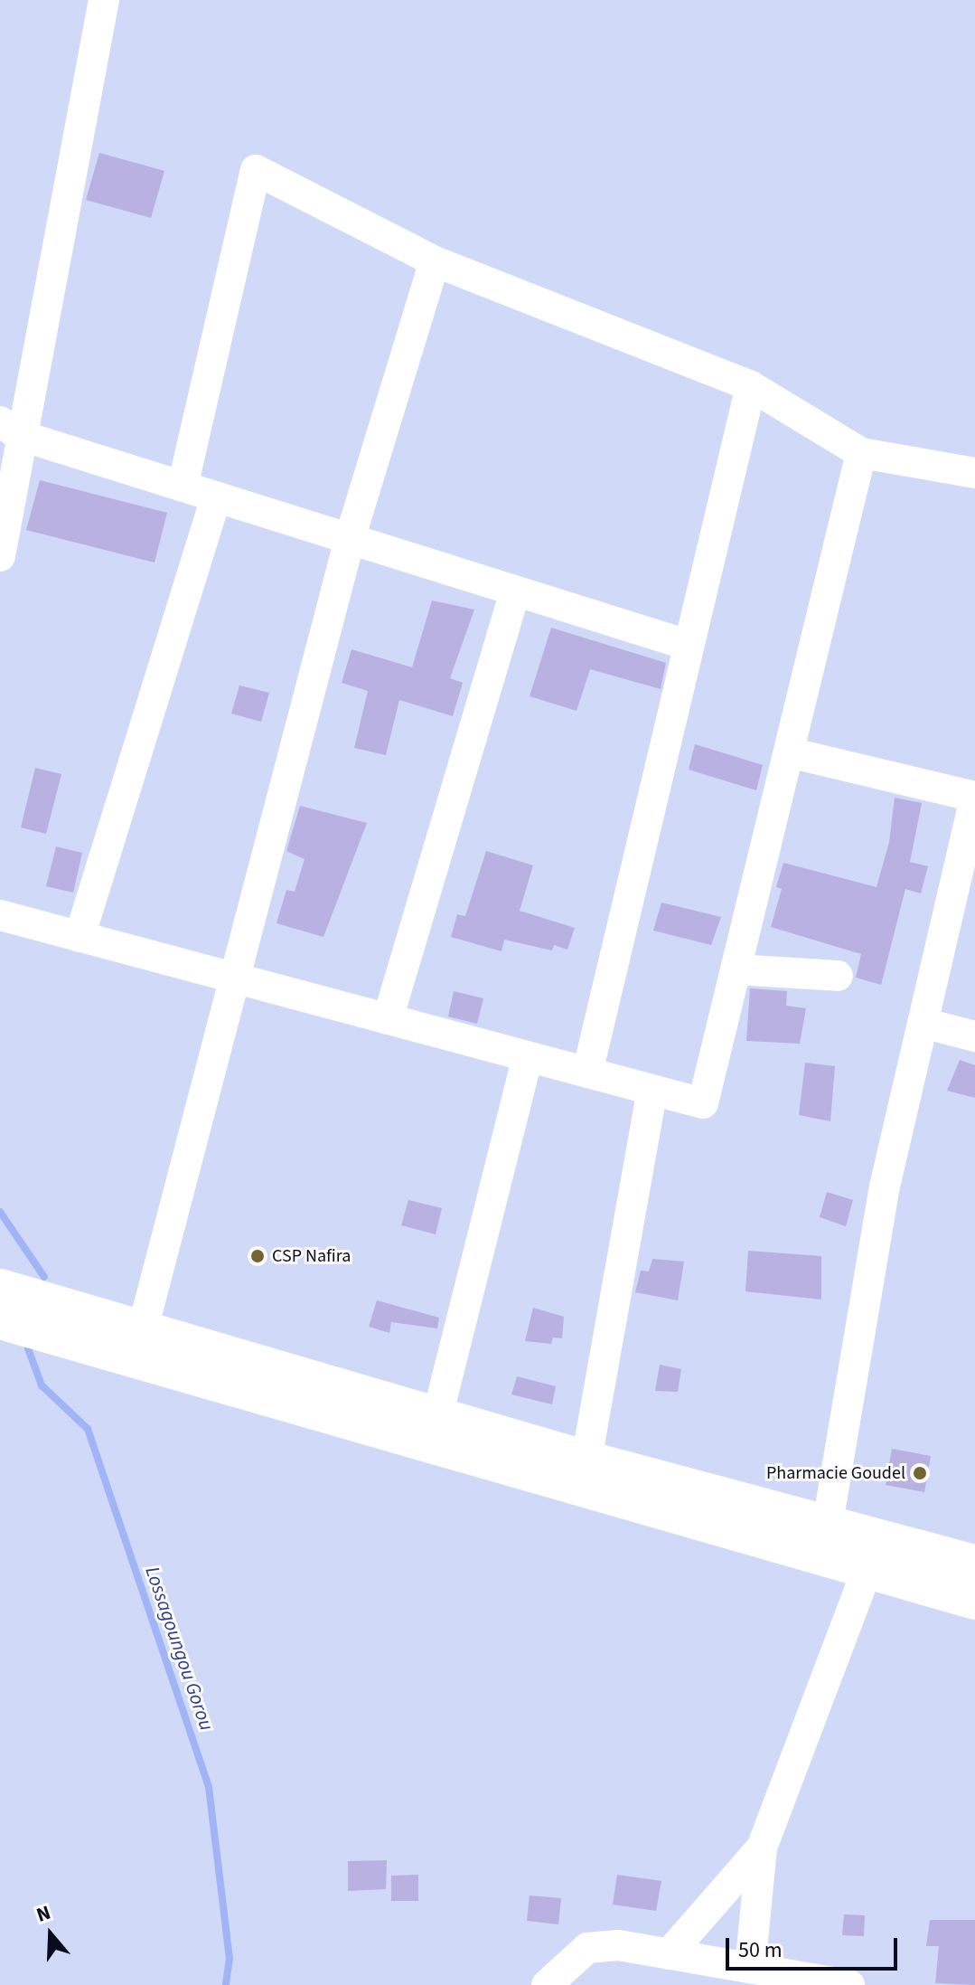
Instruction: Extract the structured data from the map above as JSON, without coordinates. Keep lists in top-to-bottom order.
{
  "water": ["Lossagoungou Gorou"],
  "places": ["CSP Nafira", "Pharmacie Goudel"],
  "scale_bar": "50 m",
  "north": "top"
}
